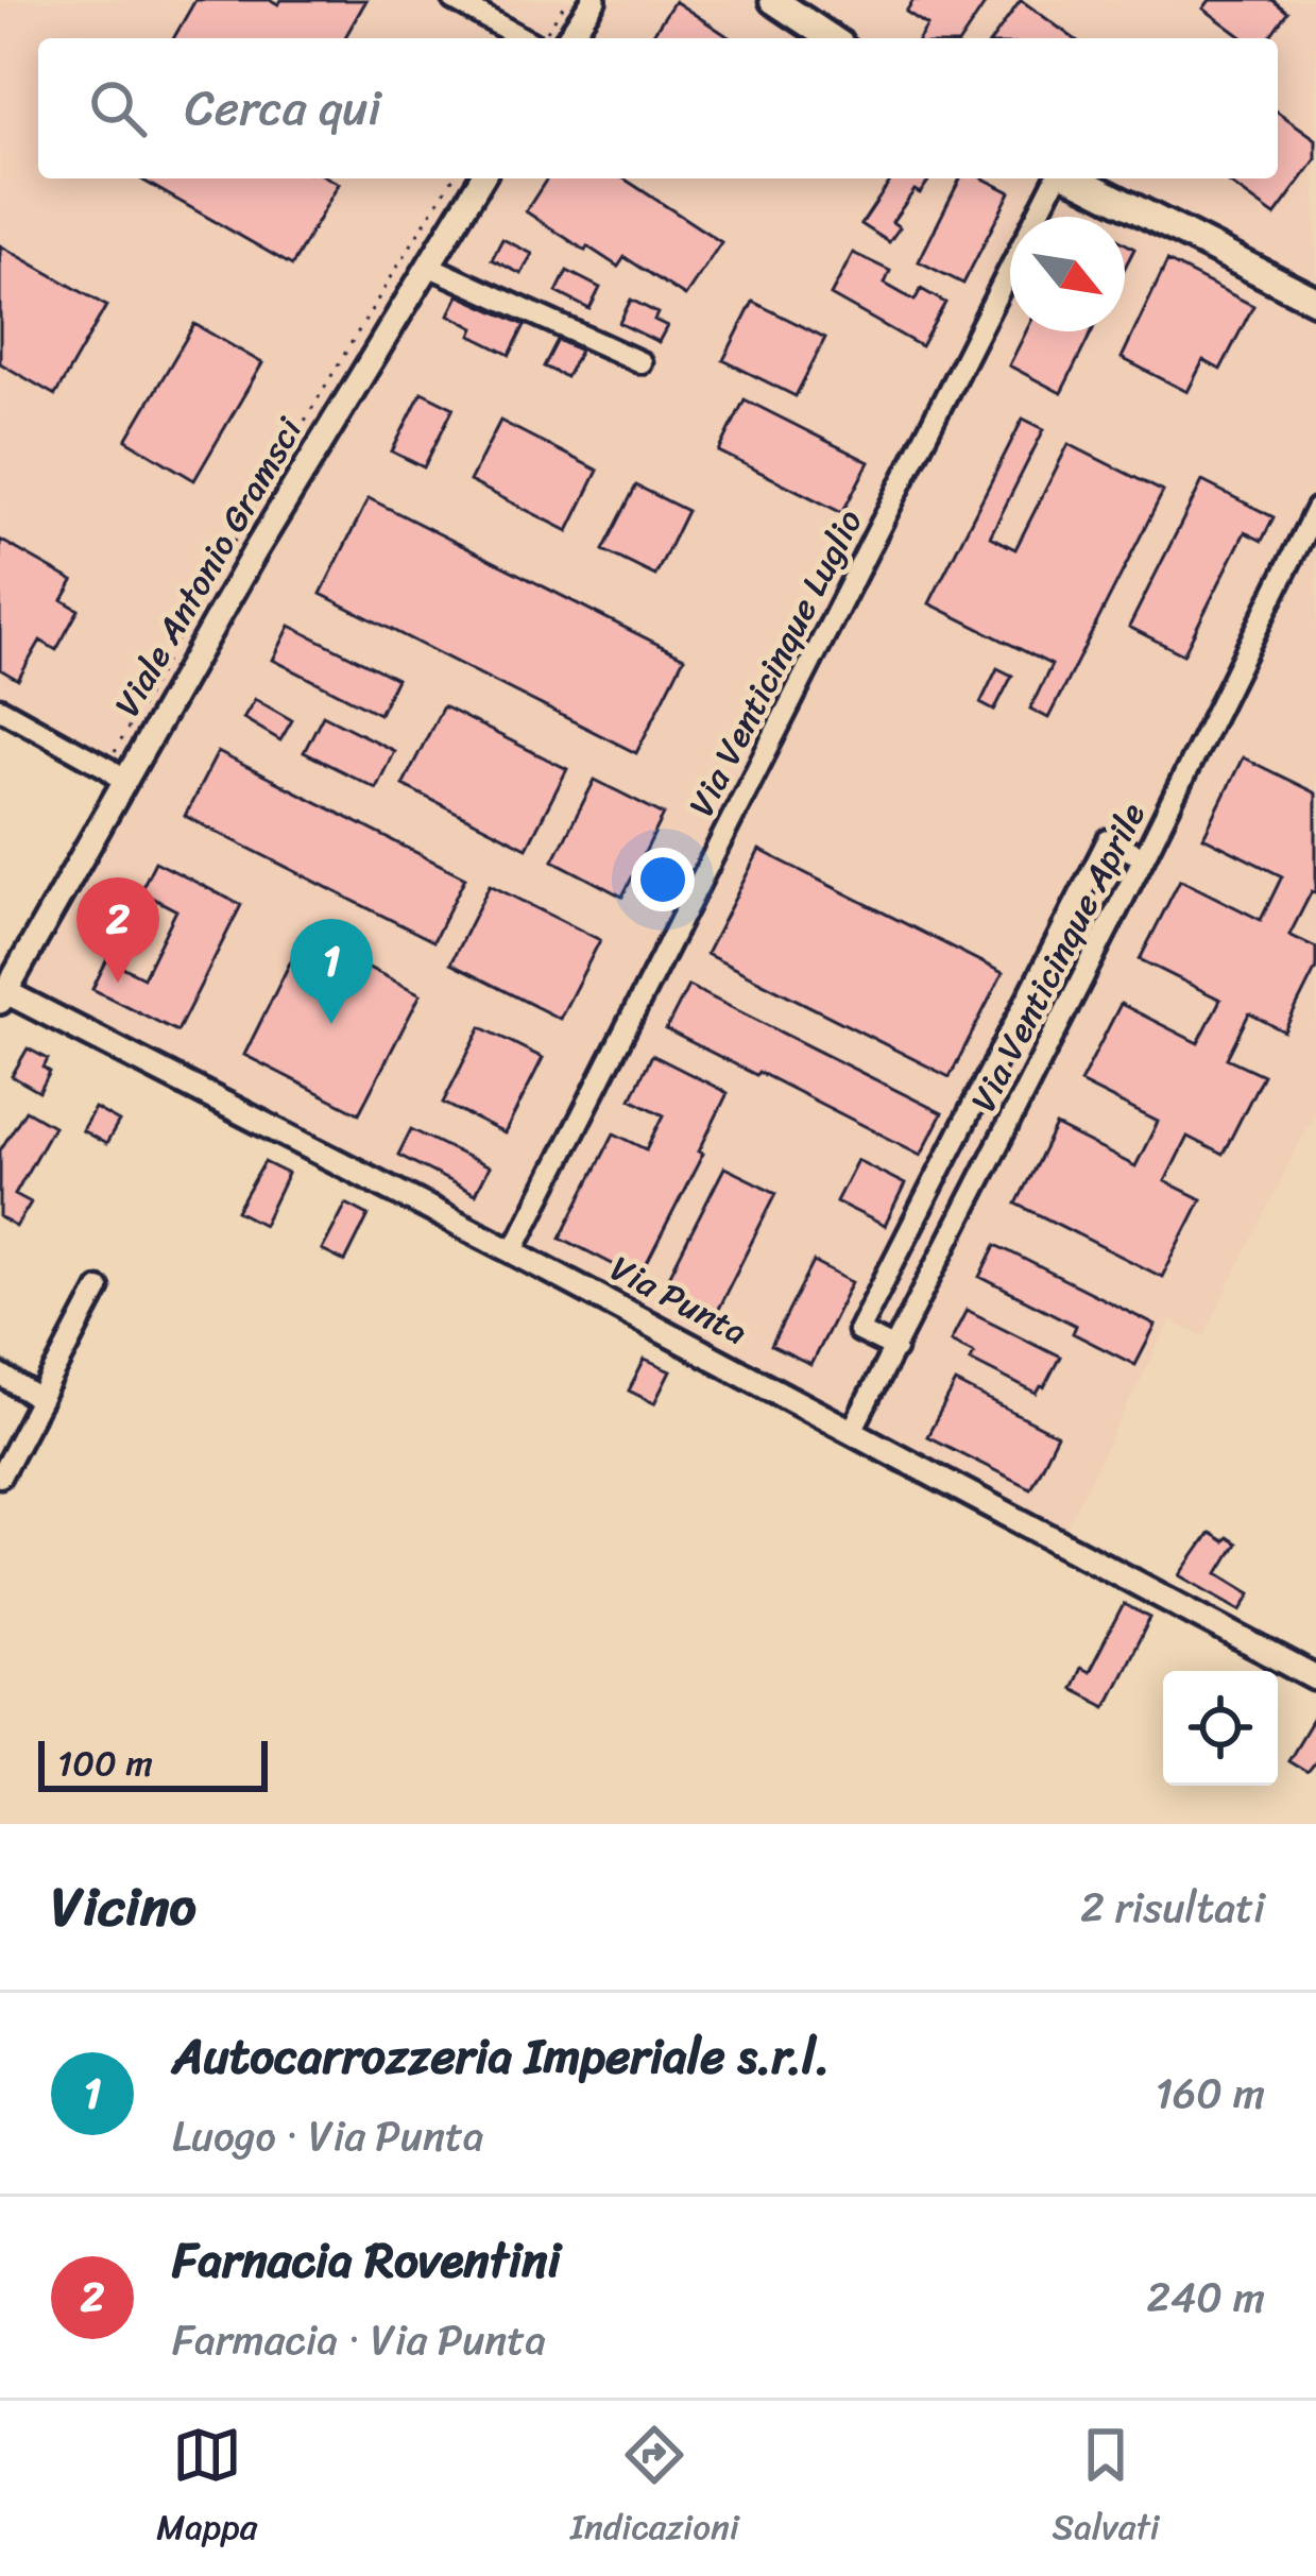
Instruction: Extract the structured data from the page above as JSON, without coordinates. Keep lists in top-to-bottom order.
{
  "streets": {
    "street": [
      "Viale Antonio Gramsci",
      "Via Venticinque Luglio",
      "Via Venticinque Aprile",
      "Via Punta"
    ]
  },
  "crossings": [
    ["Viale Antonio Gramsci", "Via Punta"],
    ["Via Venticinque Luglio", "Via Punta"],
    ["Via Venticinque Aprile", "Via Punta"]
  ],
  "scale_bar": "100 m",
  "north": "bottom right",
  "page": {
    "search": "Cerca qui",
    "pins": ["2", "1"],
    "scale": "100 m",
    "heading": ["Vicino", "2 risultati"],
    "list": [
      {
        "mark": "1",
        "name": "Autocarrozzeria Imperiale s.r.l.",
        "note": "Luogo · Via Punta",
        "value": "160 m"
      },
      {
        "mark": "2",
        "name": "Farnacia Roventini",
        "note": "Farmacia · Via Punta",
        "value": "240 m"
      }
    ],
    "nav": ["Mappa", "Indicazioni", "Salvati"]
  }
}
